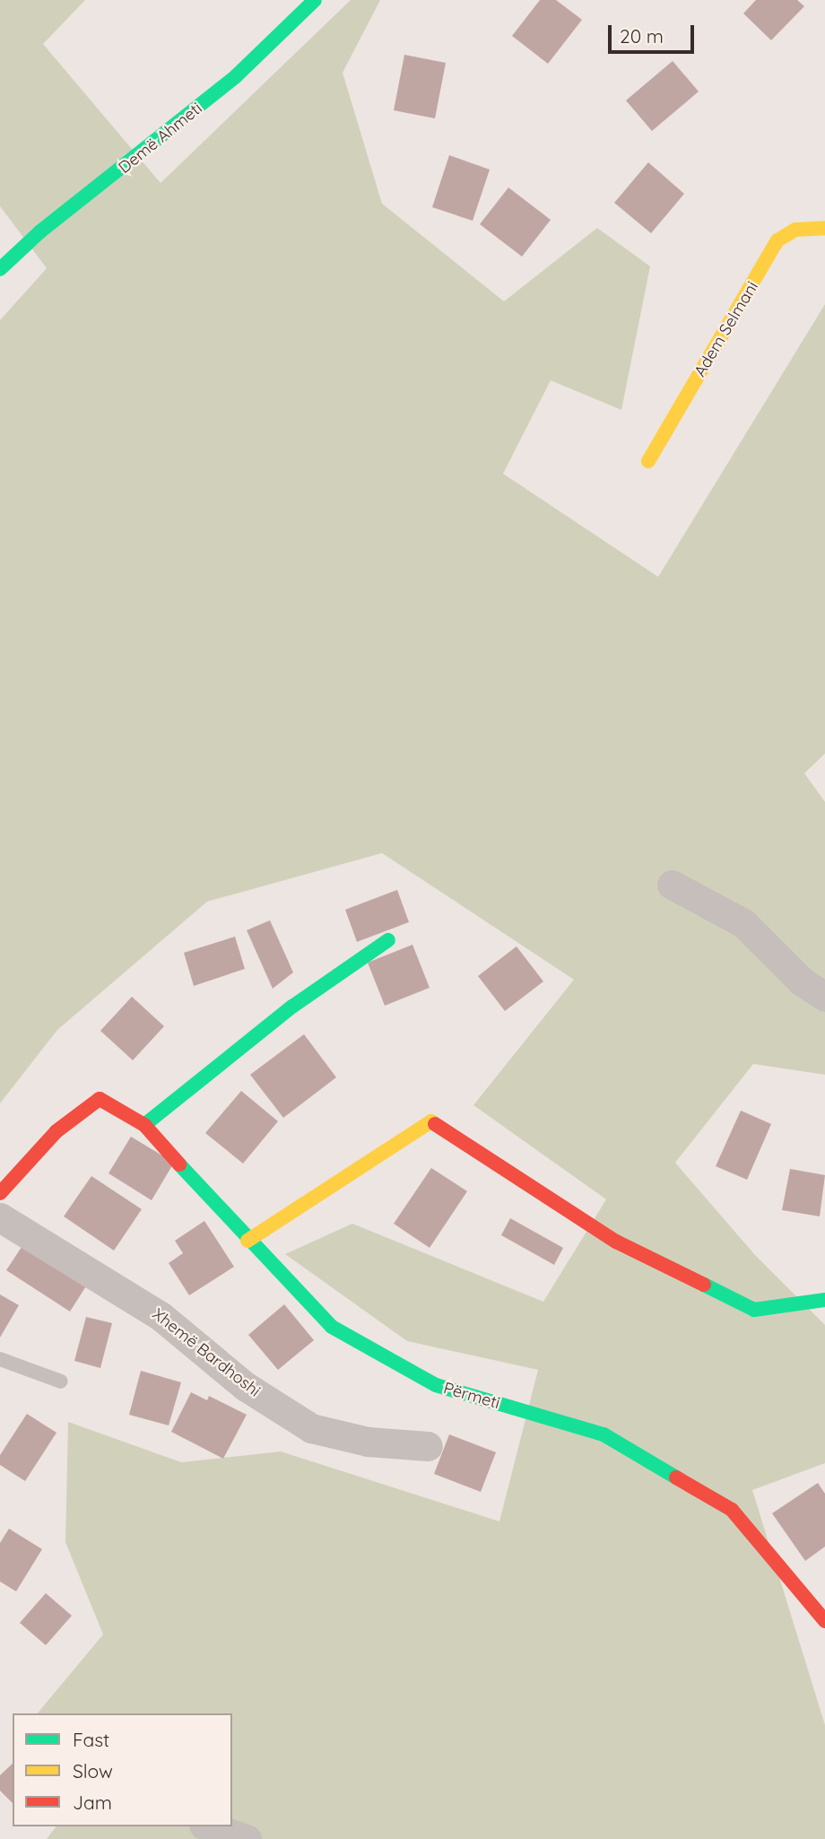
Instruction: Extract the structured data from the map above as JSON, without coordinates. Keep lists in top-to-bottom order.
{
  "streets": {
    "street": [
      "Demë Ahmeti",
      "Adem Selmani",
      "Xhemë Bardhoshi",
      "Përmeti"
    ]
  },
  "legend": ["Fast", "Slow", "Jam"],
  "scale_bar": "20 m"
}
